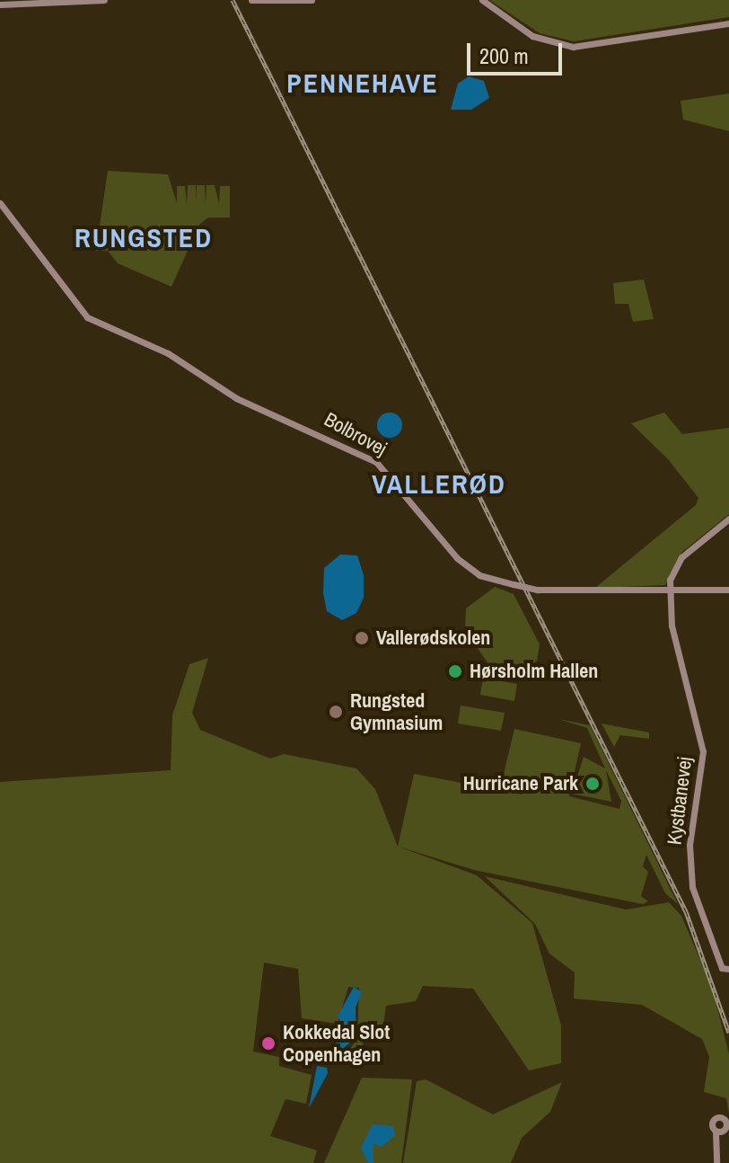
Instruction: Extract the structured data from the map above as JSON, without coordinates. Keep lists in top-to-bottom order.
{
  "streets": {
    "street": ["Bolbrovej", "Kystbanevej"]
  },
  "crossings": [
    ["Bolbrovej", "Kystbanevej"]
  ],
  "districts": ["PENNEHAVE", "RUNGSTED", "VALLERØD"],
  "places": [
    "Vallerødskolen",
    "Hørsholm Hallen",
    "Rungsted Gymnasium",
    "Hurricane Park",
    "Kokkedal Slot Copenhagen"
  ],
  "scale_bar": "200 m"
}
